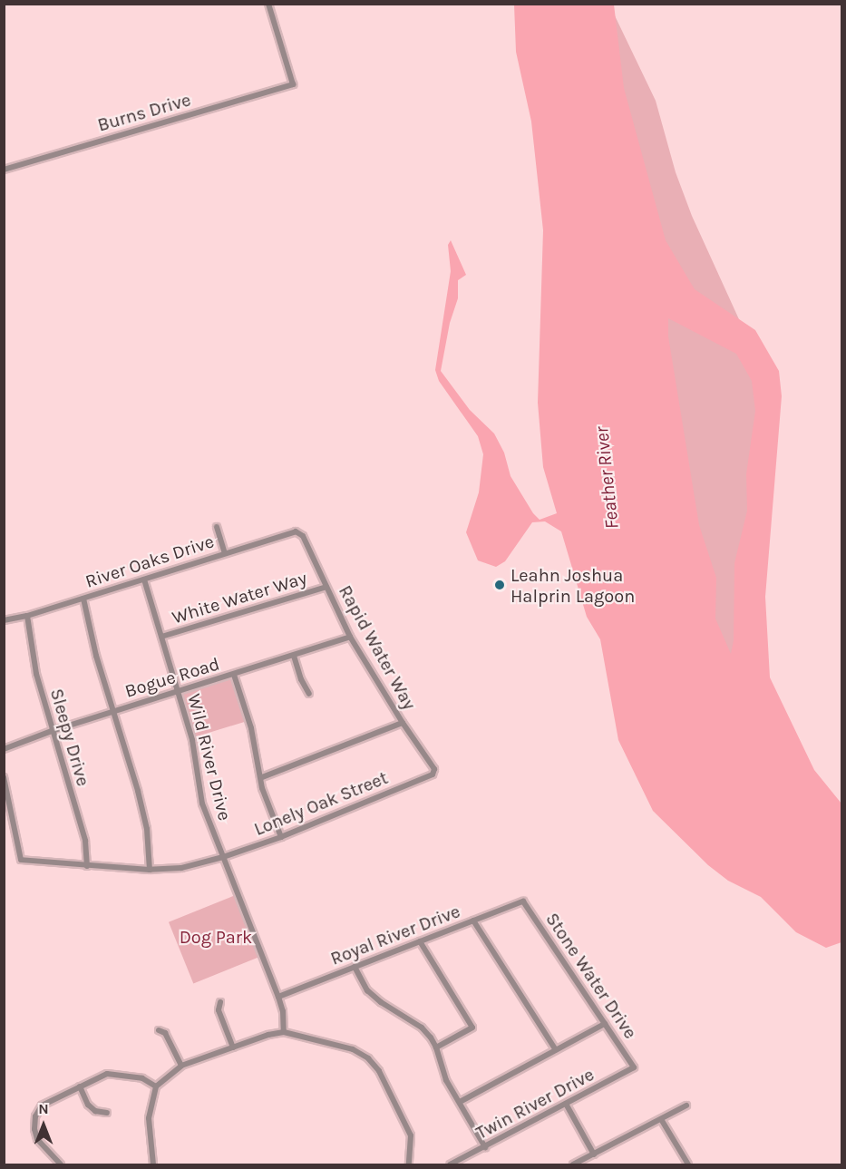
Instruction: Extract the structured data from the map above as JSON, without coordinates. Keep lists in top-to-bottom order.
{
  "streets": {
    "street": [
      "Burns Drive",
      "River Oaks Drive",
      "White Water Way",
      "Rapid Water Way",
      "Bogue Road",
      "Sleepy Drive",
      "Wild River Drive",
      "Lonely Oak Street",
      "Royal River Drive",
      "Stone Water Drive",
      "Twin River Drive"
    ]
  },
  "crossings": [
    ["River Oaks Drive", "Rapid Water Way"],
    ["River Oaks Drive", "Sleepy Drive"],
    ["River Oaks Drive", "Wild River Drive"],
    ["White Water Way", "Rapid Water Way"],
    ["White Water Way", "Wild River Drive"],
    ["Rapid Water Way", "Bogue Road"],
    ["Rapid Water Way", "Lonely Oak Street"],
    ["Bogue Road", "Sleepy Drive"],
    ["Bogue Road", "Wild River Drive"],
    ["Sleepy Drive", "Lonely Oak Street"],
    ["Wild River Drive", "Lonely Oak Street"],
    ["Wild River Drive", "Royal River Drive"],
    ["Royal River Drive", "Stone Water Drive"],
    ["Stone Water Drive", "Twin River Drive"]
  ],
  "water": ["Feather River"],
  "parks": ["Dog Park"],
  "places": ["Leahn Joshua Halprin Lagoon"],
  "north": "top"
}
